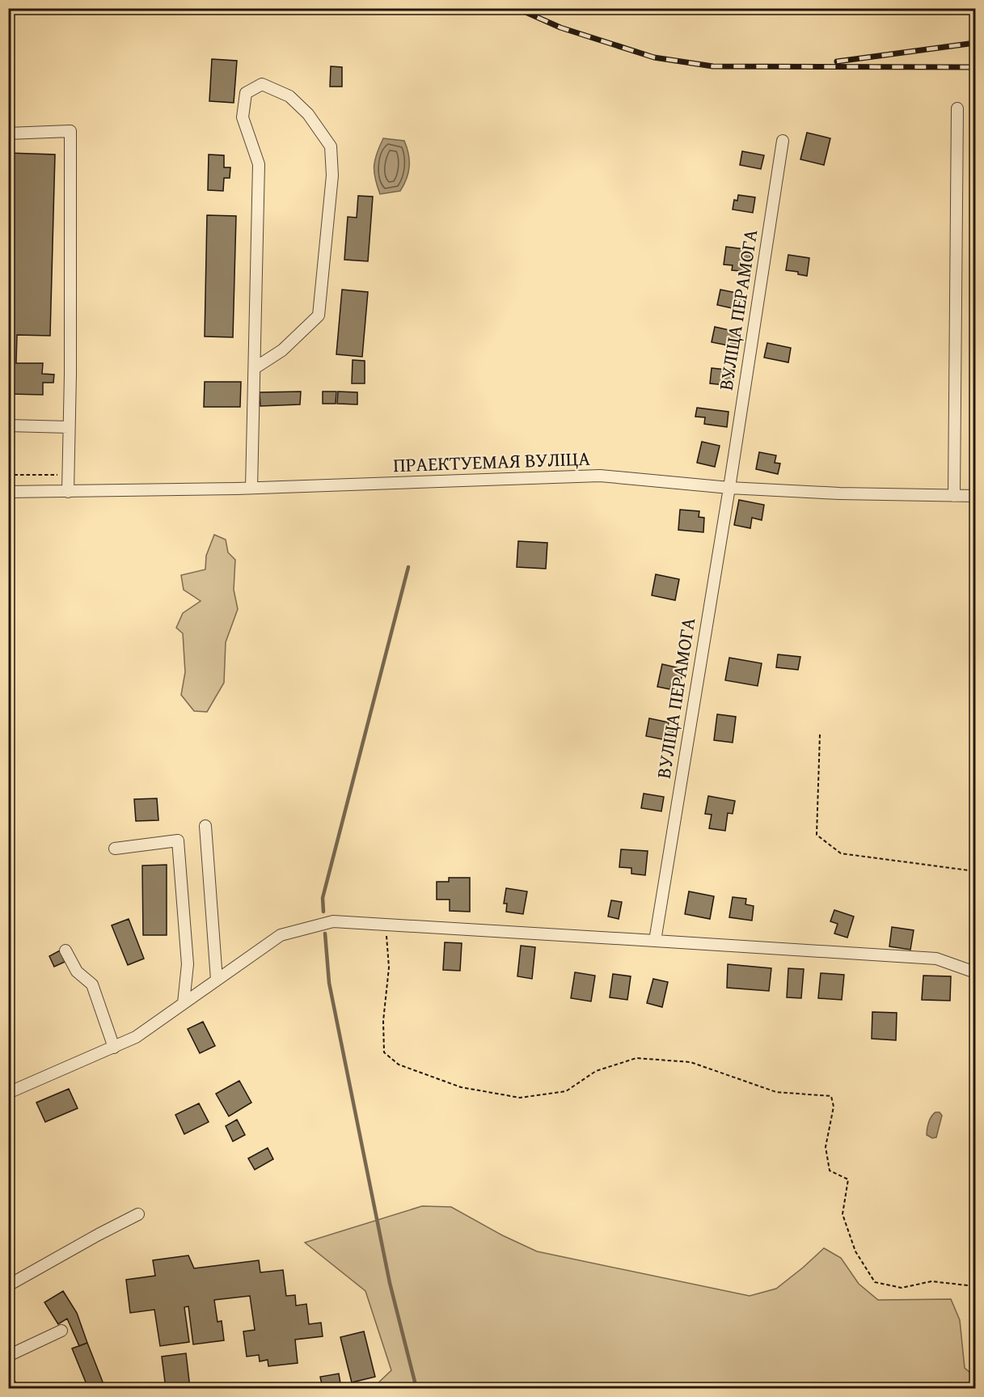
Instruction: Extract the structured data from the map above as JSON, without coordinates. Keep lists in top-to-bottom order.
{
  "streets": {
    "street": ["ВУЛІЦА ПЕРАМОГА", "ПРАЕКТУЕМАЯ ВУЛІЦА"]
  },
  "crossings": [
    ["ВУЛІЦА ПЕРАМОГА", "ПРАЕКТУЕМАЯ ВУЛІЦА"]
  ]
}
